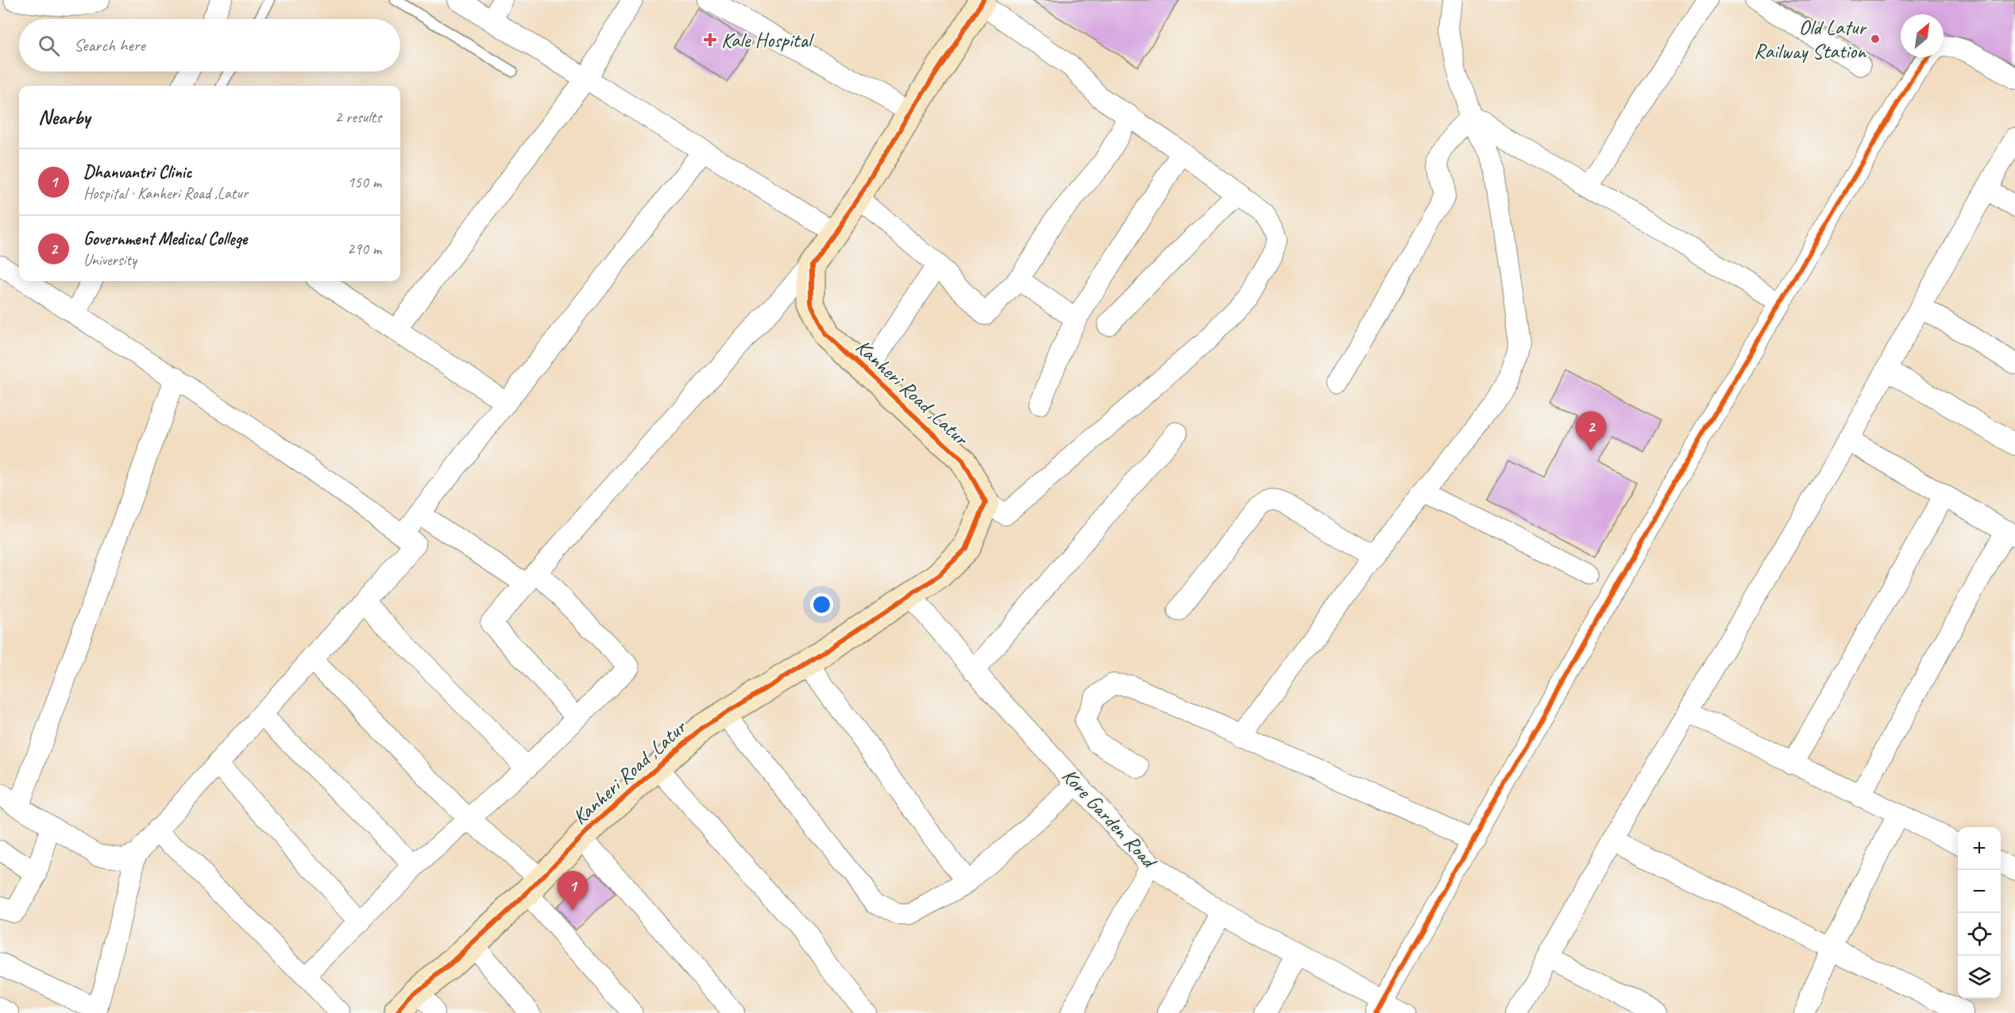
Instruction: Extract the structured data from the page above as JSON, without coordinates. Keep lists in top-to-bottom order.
{
  "streets": {
    "street": ["Kanheri Road ,Latur", "Kore Garden Road"]
  },
  "crossings": [
    ["Kanheri Road ,Latur", "Kore Garden Road"]
  ],
  "places": {
    "other": ["Old Latur Railway Station"],
    "health": ["Kale Hospital"]
  },
  "north": "top right",
  "page": {
    "search": "Search here",
    "heading": ["Nearby", "2 results"],
    "list": [
      {
        "mark": "1",
        "name": "Dhanvantri Clinic",
        "note": "Hospital · Kanheri Road ,Latur",
        "value": "150 m"
      },
      {
        "mark": "2",
        "name": "Government Medical College",
        "note": "University",
        "value": "290 m"
      }
    ],
    "pins": ["2", "1"],
    "map_buttons": ["+", "−"]
  }
}
